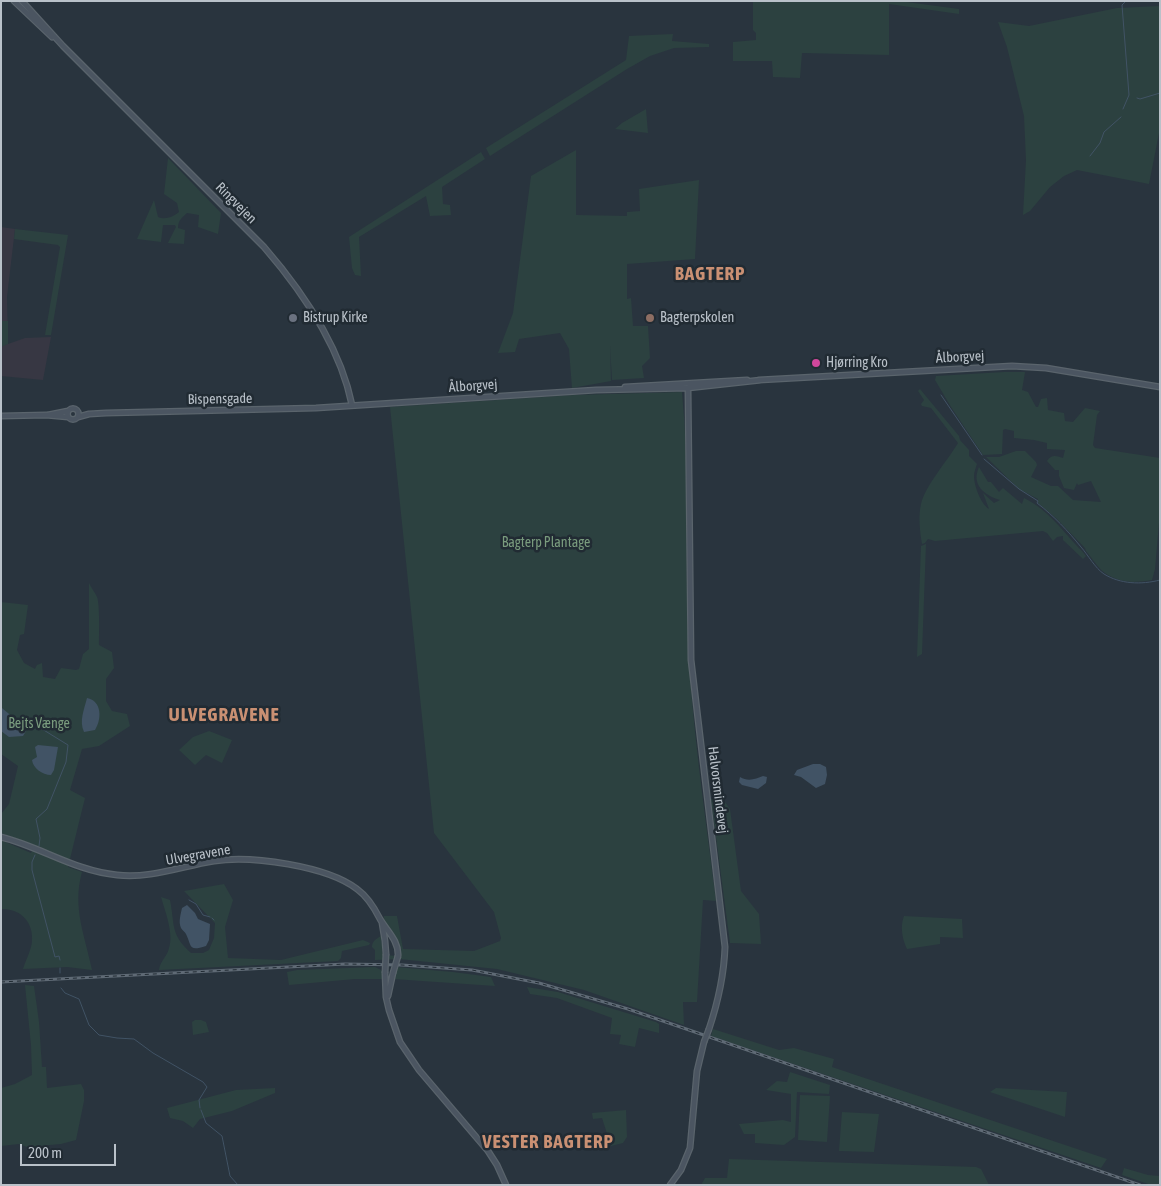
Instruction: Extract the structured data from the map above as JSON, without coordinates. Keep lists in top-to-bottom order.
{
  "streets": {
    "street": [
      "Ringvejen",
      "Ålborgvej",
      "Bispensgade",
      "Halvorsmindevej",
      "Ulvegravene"
    ]
  },
  "crossings": [
    ["Ringvejen", "Ålborgvej"],
    ["Ringvejen", "Bispensgade"],
    ["Ålborgvej", "Bispensgade"],
    ["Ålborgvej", "Halvorsmindevej"]
  ],
  "districts": ["BAGTERP", "ULVEGRAVENE", "VESTER BAGTERP"],
  "parks": ["Bagterp Plantage", "Bejts Vænge"],
  "places": ["Bistrup Kirke", "Bagterpskolen", "Hjørring Kro"],
  "scale_bar": "200 m"
}
